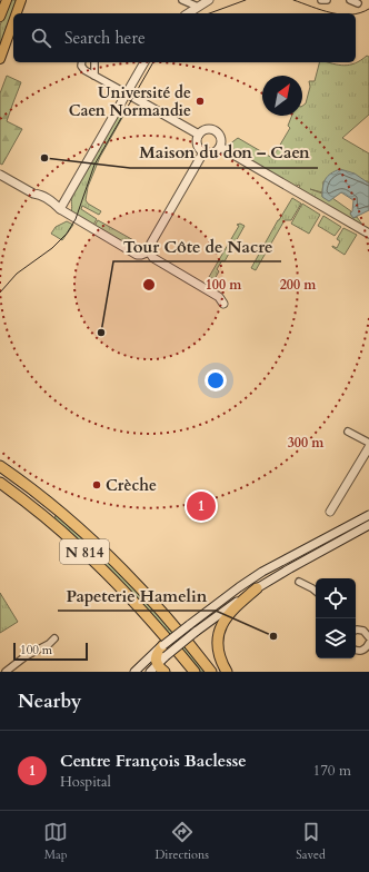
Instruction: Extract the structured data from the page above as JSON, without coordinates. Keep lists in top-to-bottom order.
{
  "streets": {
    "highway": ["N 814"]
  },
  "places": [
    "Université de Caen Normandie",
    "Maison du don – Caen",
    "Tour Côte de Nacre",
    "Crèche",
    "Papeterie Hamelin"
  ],
  "scale_bar": "100 m",
  "north": "top right",
  "page": {
    "search": "Search here",
    "pins": "1",
    "scale": "100 m",
    "heading": "Nearby",
    "list": [
      {
        "mark": "1",
        "name": "Centre François Baclesse",
        "note": "Hospital",
        "value": "170 m"
      }
    ],
    "nav": ["Map", "Directions", "Saved"]
  },
  "rings": ["100 m", "200 m", "300 m"]
}
